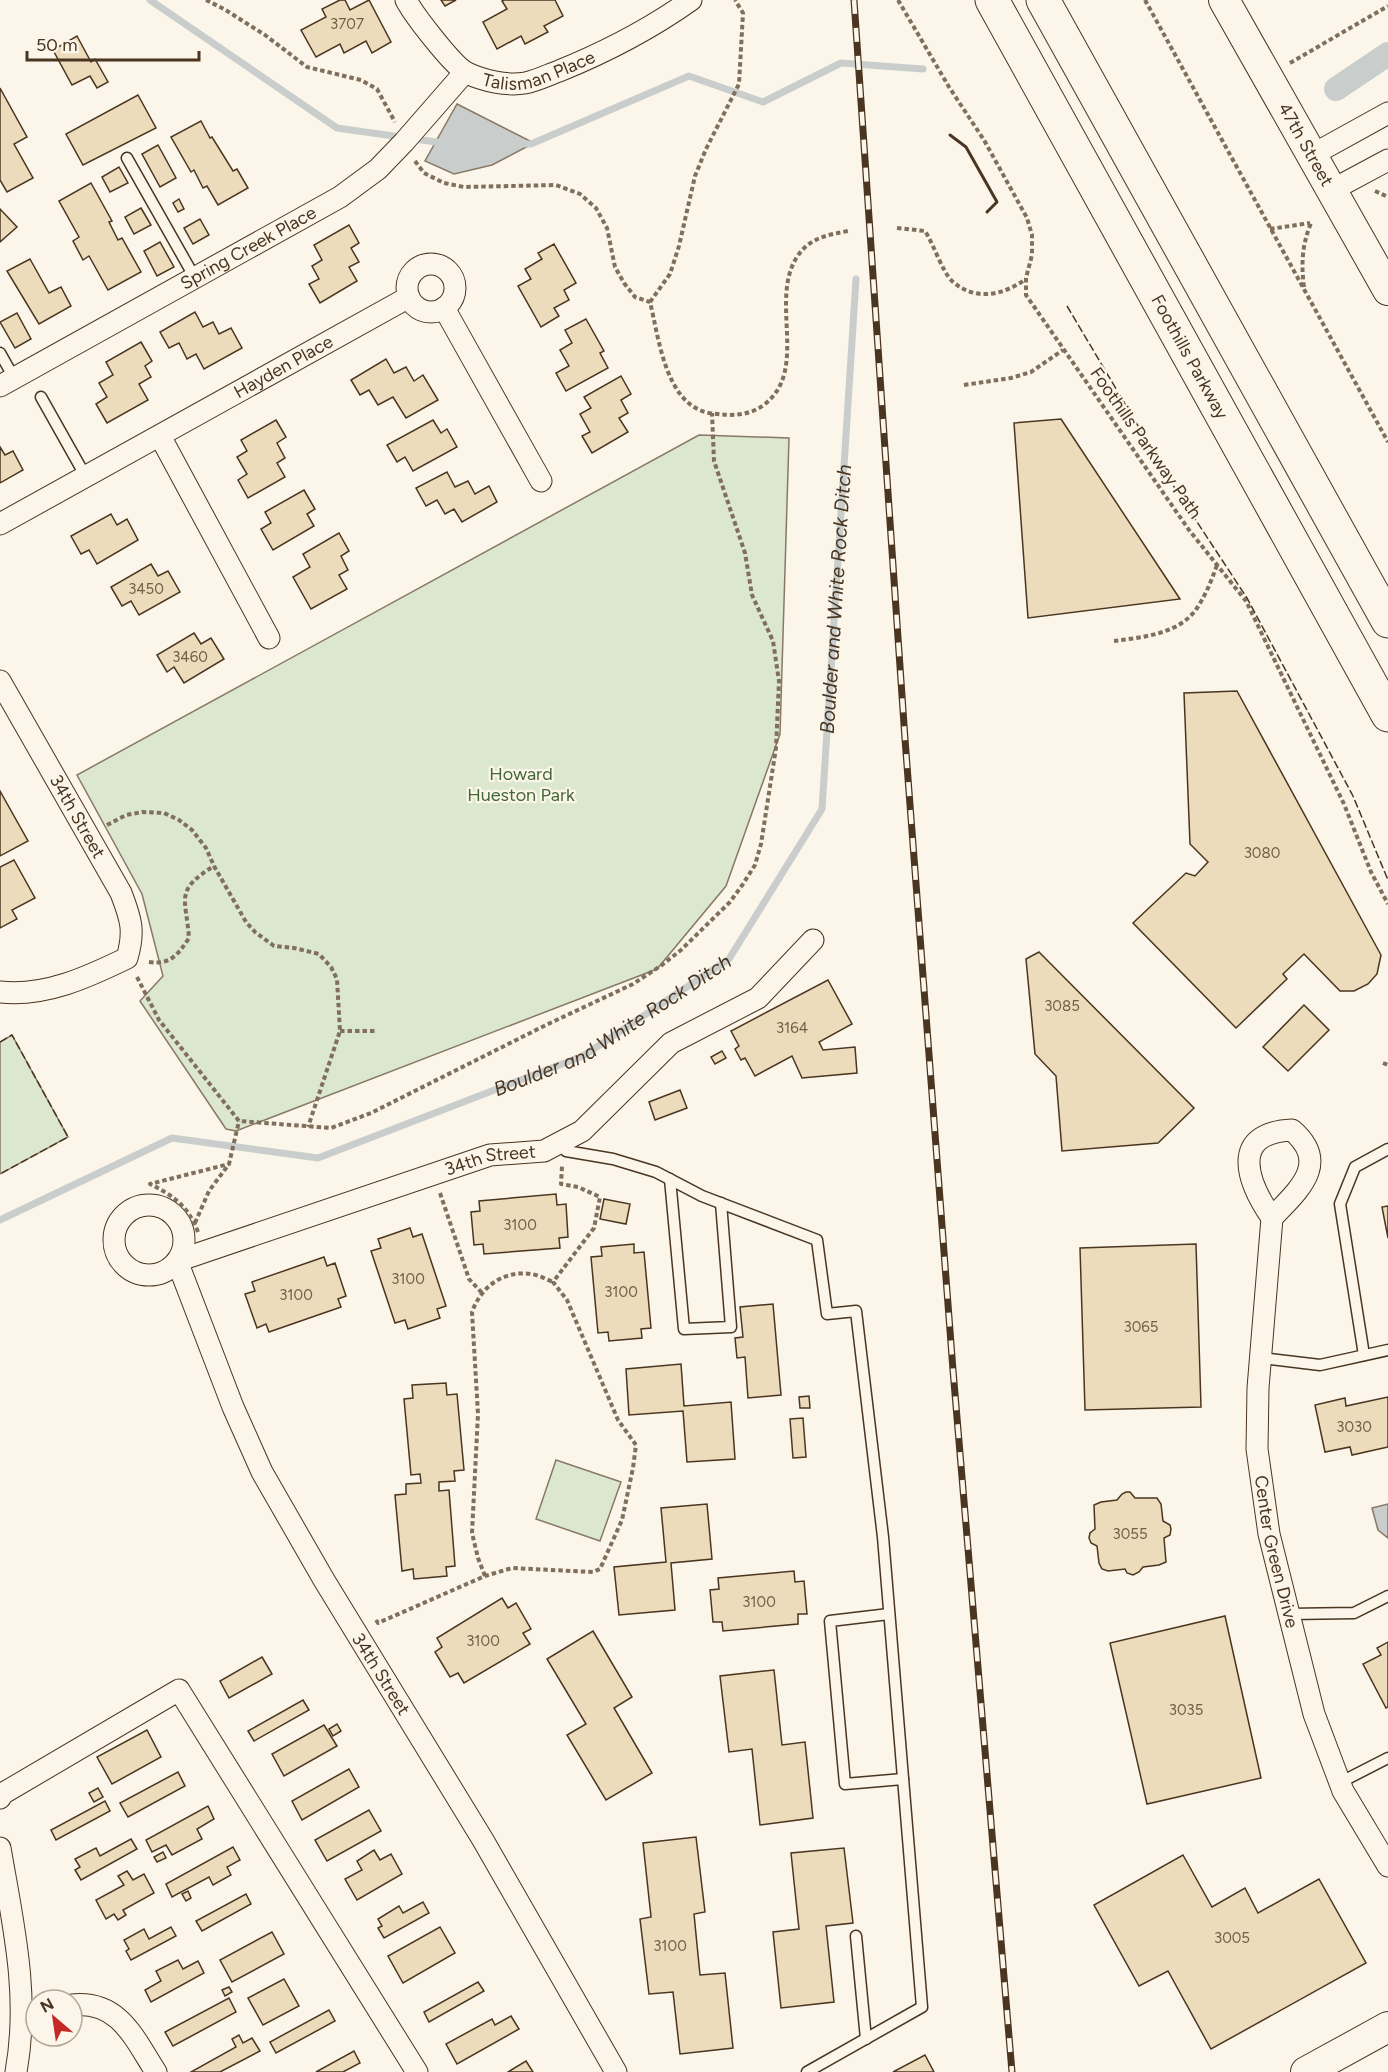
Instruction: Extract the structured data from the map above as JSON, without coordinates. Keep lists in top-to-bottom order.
{
  "streets": {
    "highway": ["Foothills Parkway"],
    "street": [
      "Talisman Place",
      "47th Street",
      "Spring Creek Place",
      "Hayden Place",
      "34th Street",
      "Center Green Drive"
    ],
    "path": ["Foothills Parkway Path"]
  },
  "crossings": [
    ["Talisman Place", "Spring Creek Place"]
  ],
  "water": ["Boulder and White Rock Ditch"],
  "parks": ["Howard Hueston Park"],
  "house_numbers": [
    "3707",
    "3450",
    "3460",
    "3080",
    "3085",
    "3164",
    "3100",
    "3100",
    "3100",
    "3100",
    "3065",
    "3030",
    "3055",
    "3100",
    "3100",
    "3035",
    "3005",
    "3100"
  ],
  "scale_bar": "50 m",
  "north": "top left"
}
